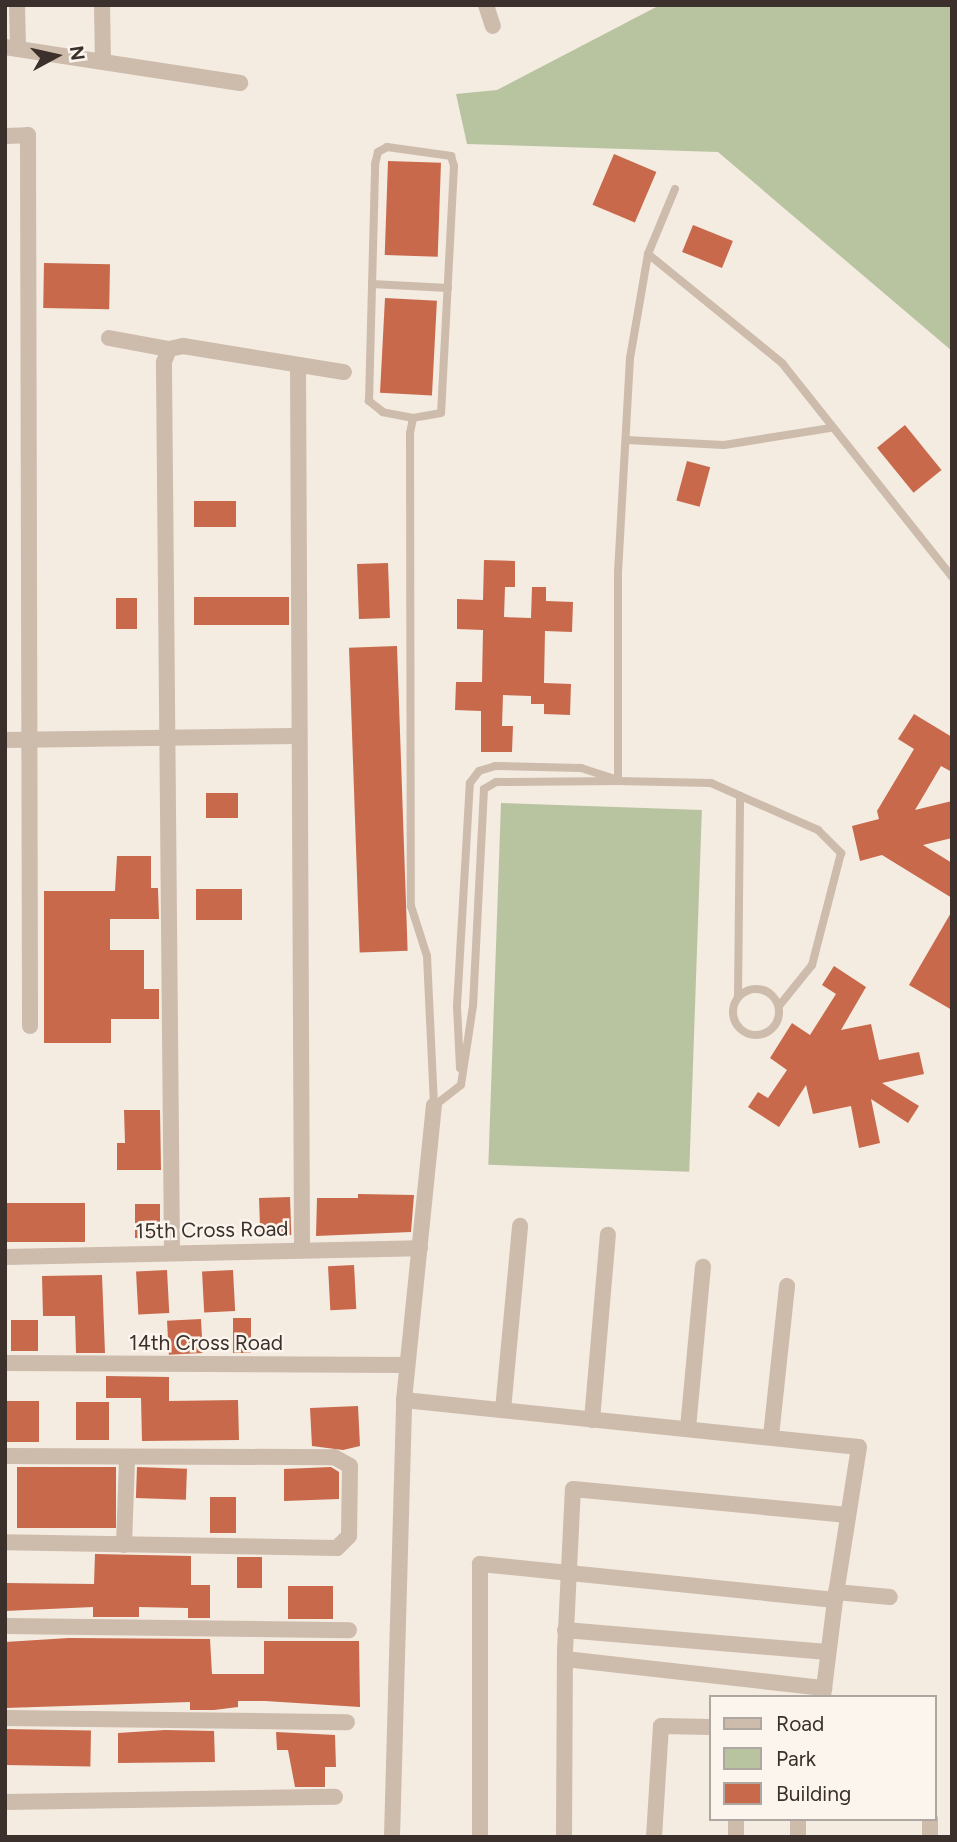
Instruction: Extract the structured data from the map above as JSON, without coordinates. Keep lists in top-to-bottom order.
{
  "streets": {
    "street": ["15th Cross Road", "14th Cross Road"]
  },
  "legend": ["Road", "Park", "Building"],
  "north": "right"
}
